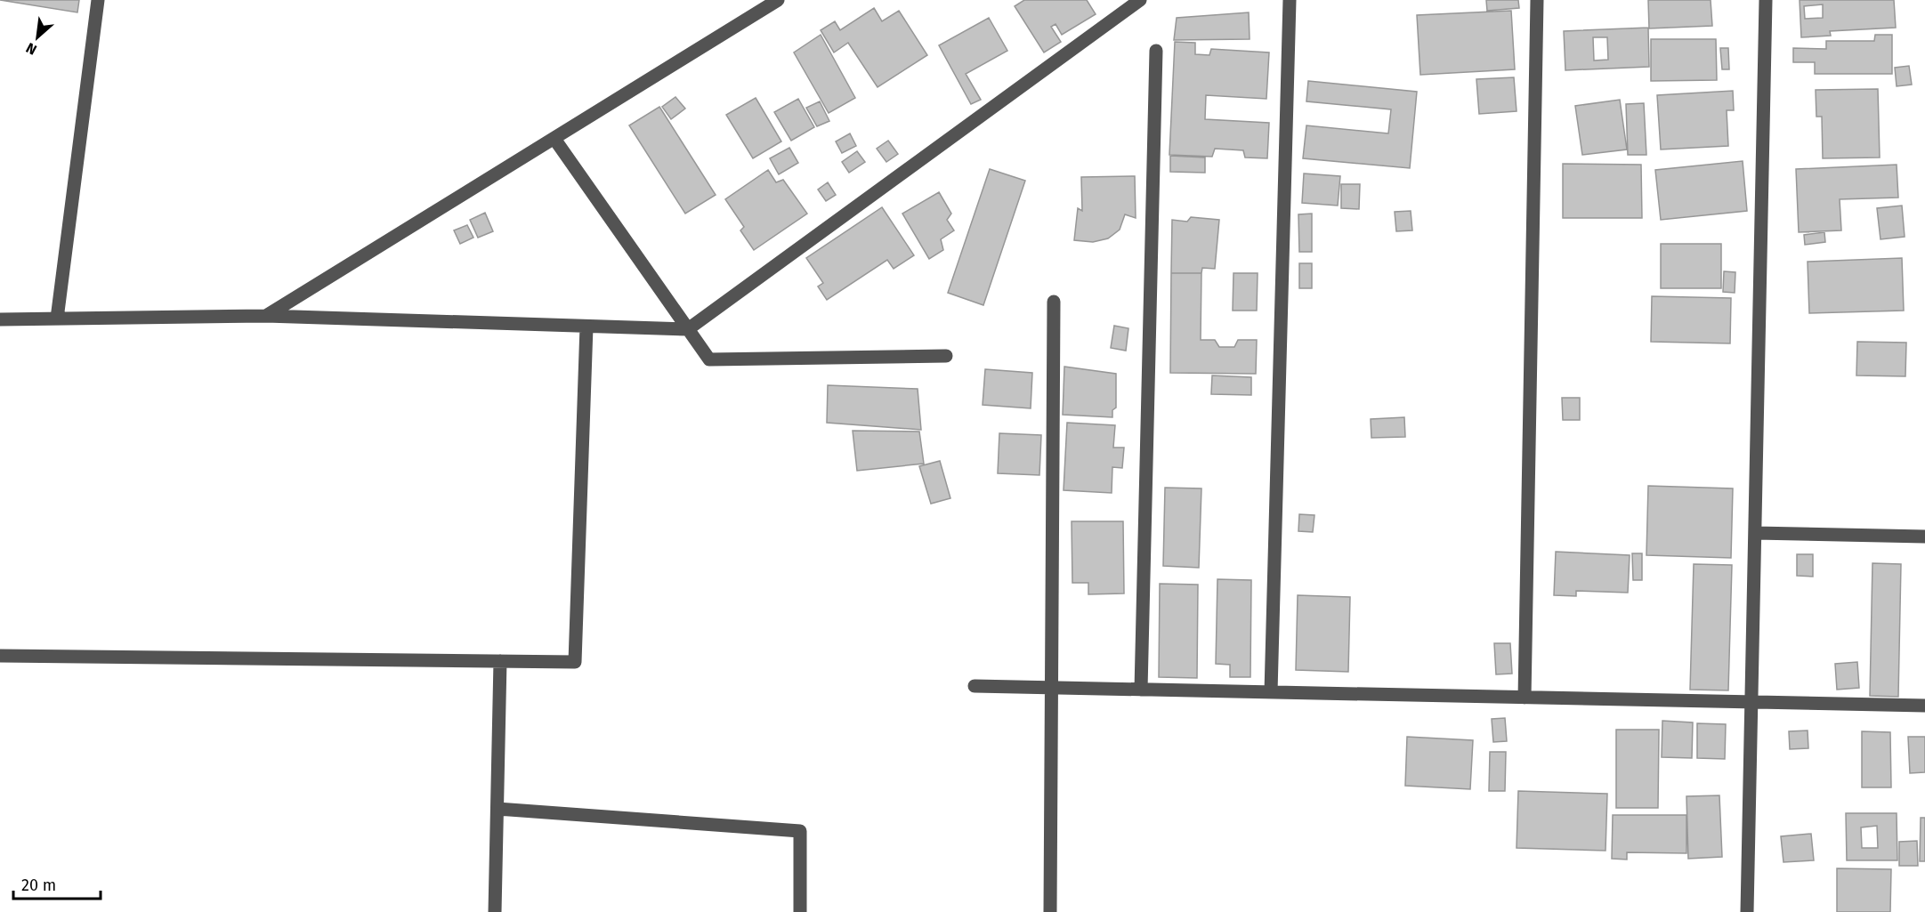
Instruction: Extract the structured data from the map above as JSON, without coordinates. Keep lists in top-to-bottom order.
{
  "scale_bar": "20 m",
  "north": "bottom left"
}
